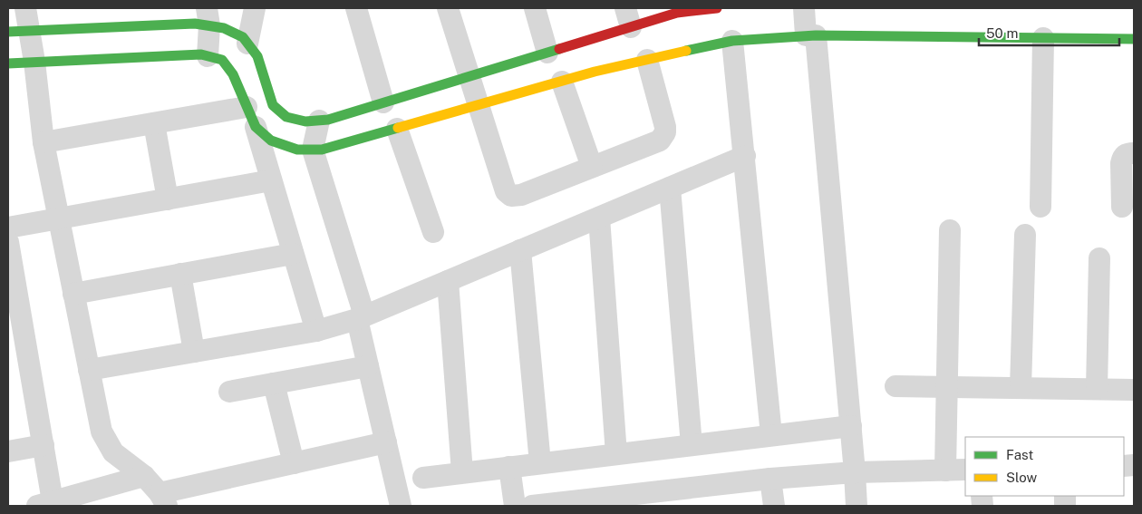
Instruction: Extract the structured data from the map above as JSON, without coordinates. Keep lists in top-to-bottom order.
{
  "legend": ["Fast", "Slow"],
  "scale_bar": "50 m"
}
